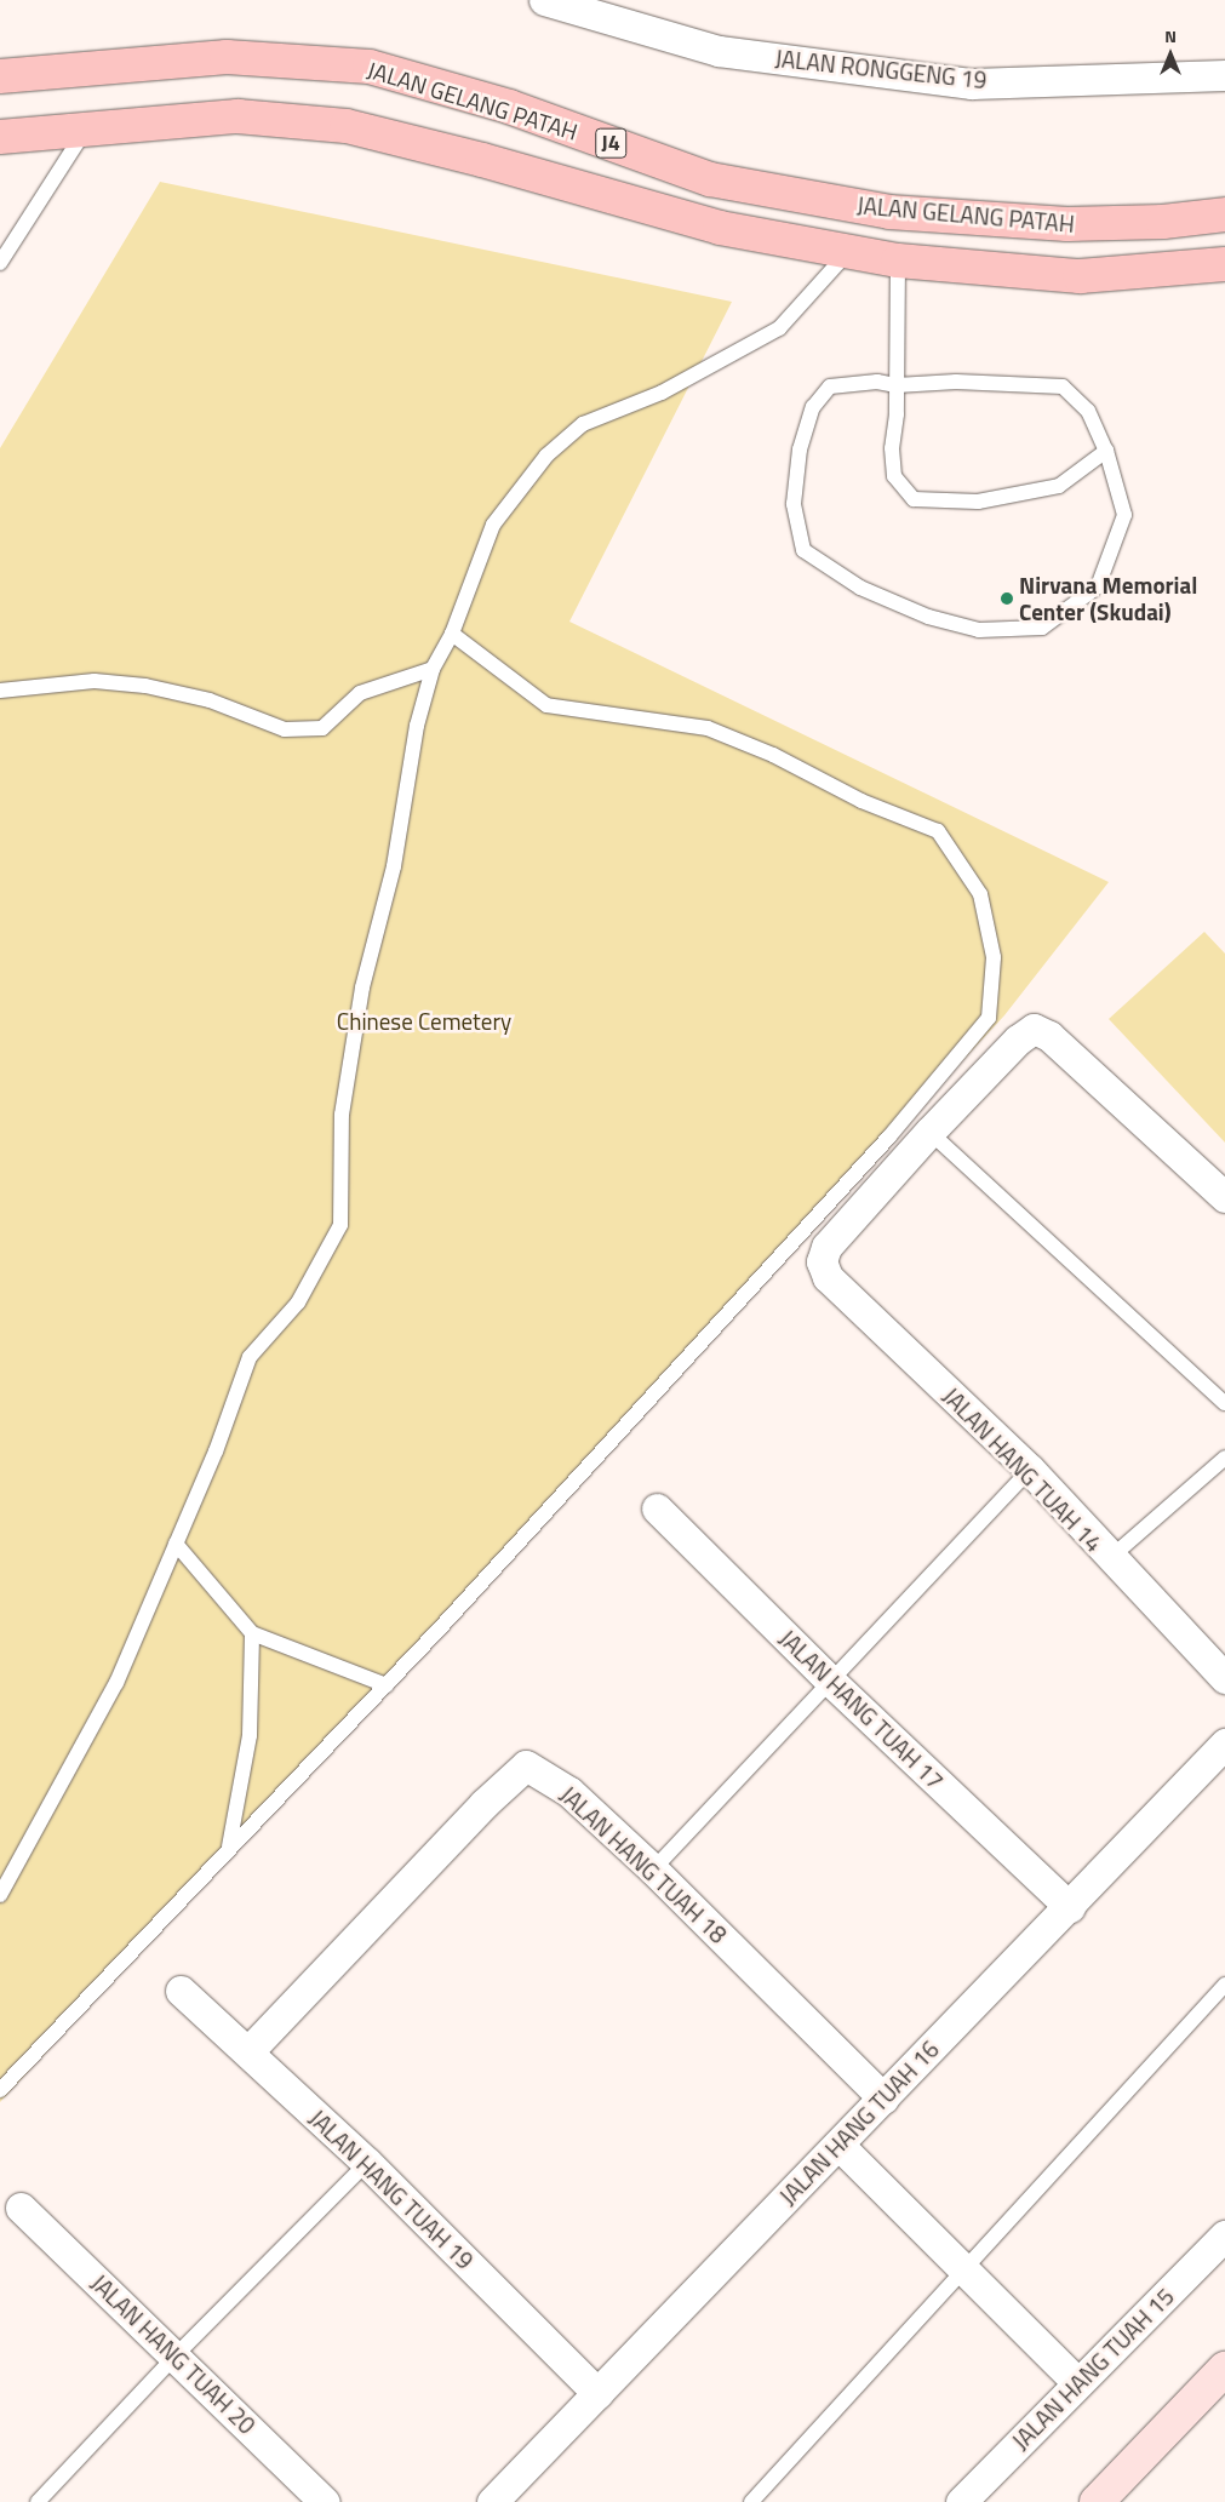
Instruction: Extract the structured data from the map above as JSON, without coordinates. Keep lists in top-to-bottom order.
{
  "streets": {
    "main road": ["JALAN GELANG PATAH", "J4"],
    "street": [
      "JALAN RONGGENG 19",
      "JALAN HANG TUAH 14",
      "JALAN HANG TUAH 17",
      "JALAN HANG TUAH 18",
      "JALAN HANG TUAH 16",
      "JALAN HANG TUAH 19",
      "JALAN HANG TUAH 20",
      "JALAN HANG TUAH 15"
    ]
  },
  "crossings": [
    ["JALAN HANG TUAH 17", "JALAN HANG TUAH 16"],
    ["JALAN HANG TUAH 18", "JALAN HANG TUAH 16"],
    ["JALAN HANG TUAH 18", "JALAN HANG TUAH 19"],
    ["JALAN HANG TUAH 16", "JALAN HANG TUAH 19"]
  ],
  "parks": ["Chinese Cemetery"],
  "places": ["Nirvana Memorial Center (Skudai)"],
  "north": "top"
}
